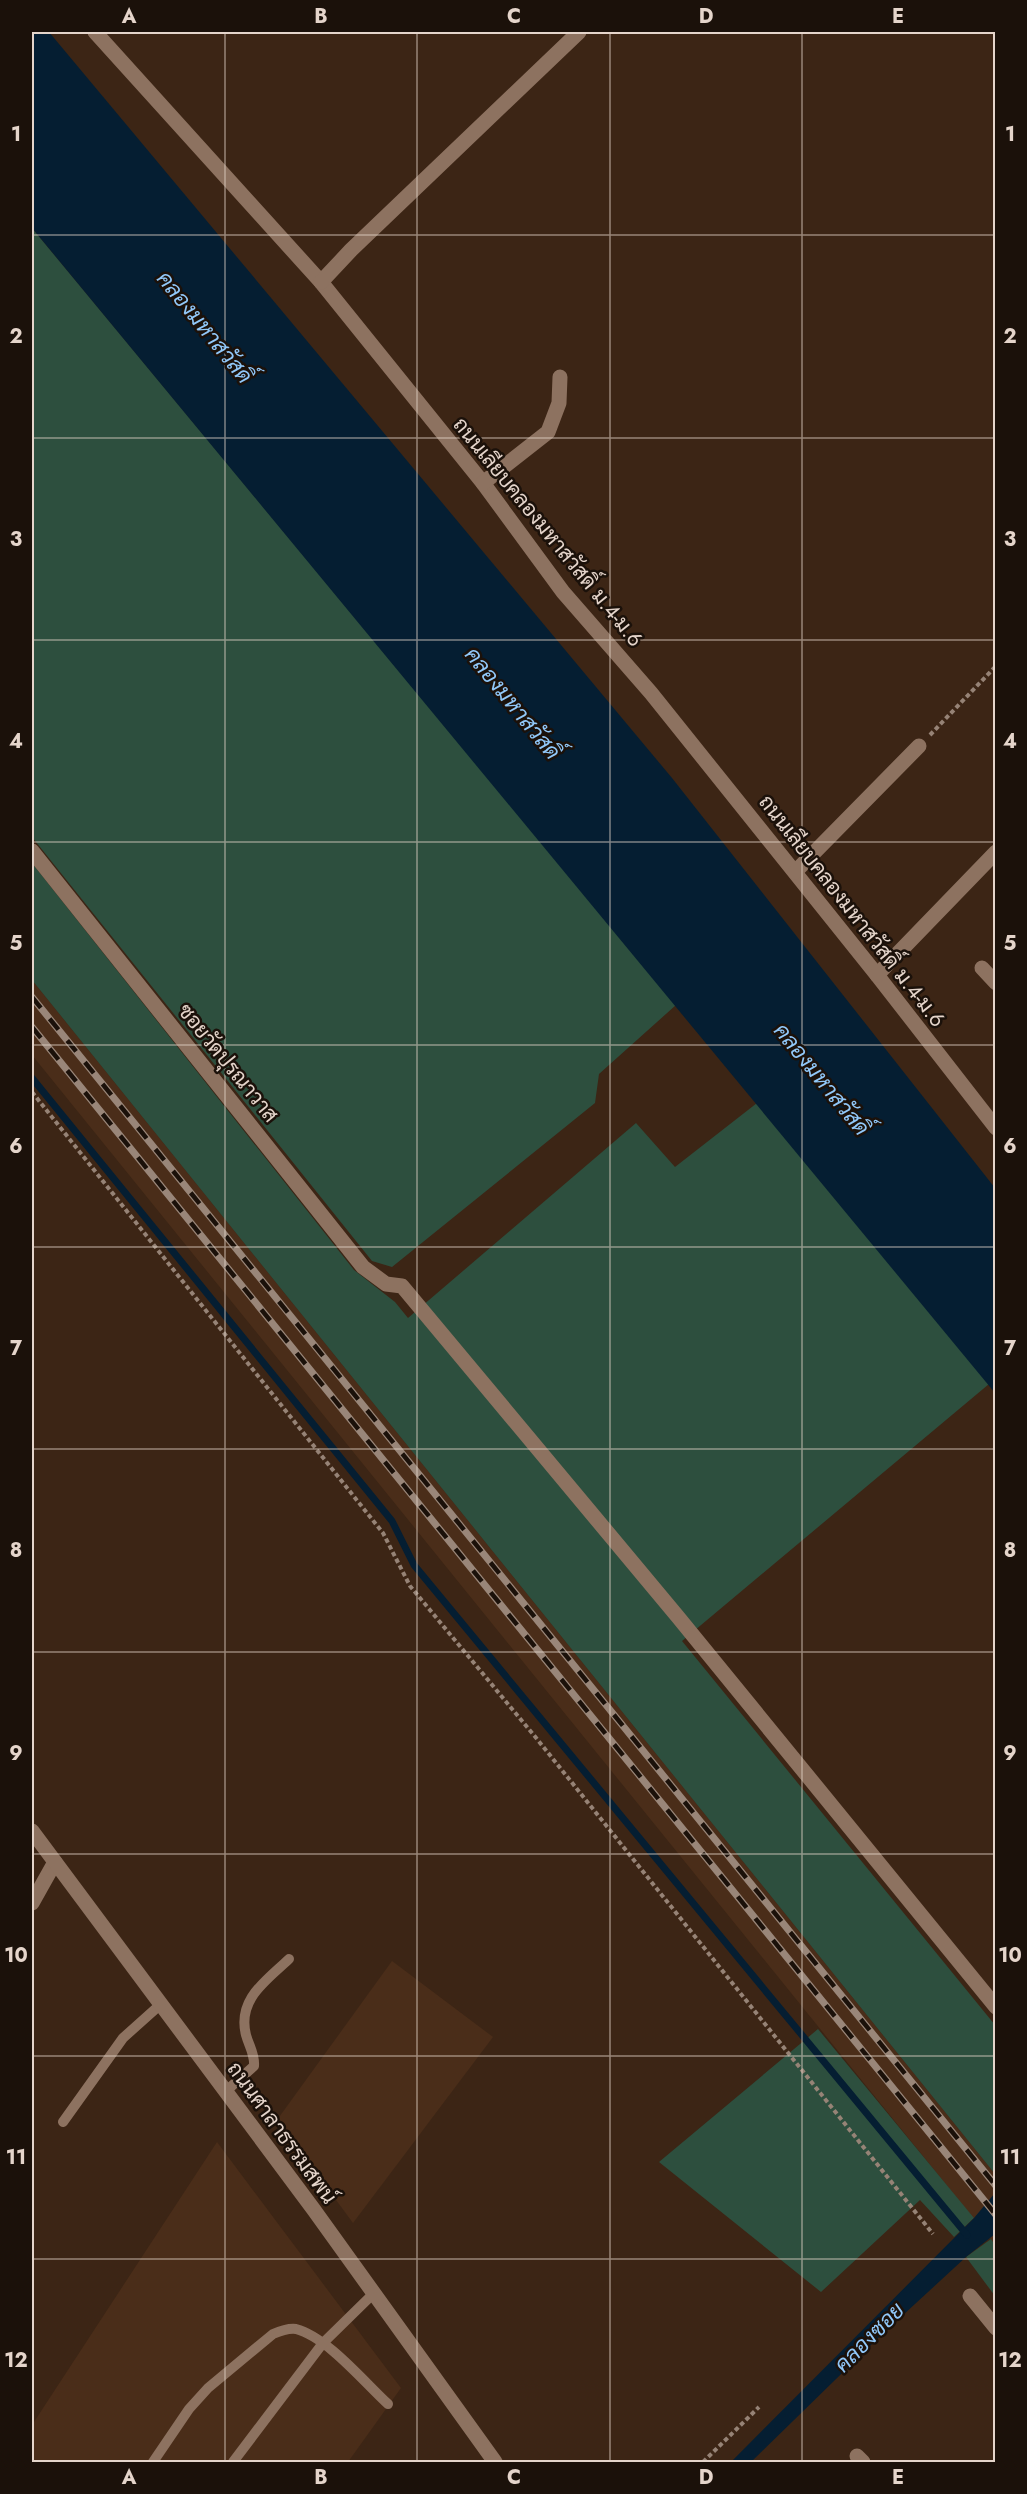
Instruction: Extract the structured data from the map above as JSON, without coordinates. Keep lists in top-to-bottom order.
{
  "streets": {
    "street": ["ถนนเลียบคลองมหาสวัสดิ์ ม.4-ม.6", "ซอยวัดปุรณาวาส", "ถนนศาลาธรรมสพน์"]
  },
  "water": ["คลองมหาสวัสดิ์", "คลองซอย"],
  "grid": {
    "columns": [
      "A",
      "B",
      "C",
      "D",
      "E"
    ],
    "rows": [
      "1",
      "2",
      "3",
      "4",
      "5",
      "6",
      "7",
      "8",
      "9",
      "10",
      "11",
      "12"
    ]
  }
}
